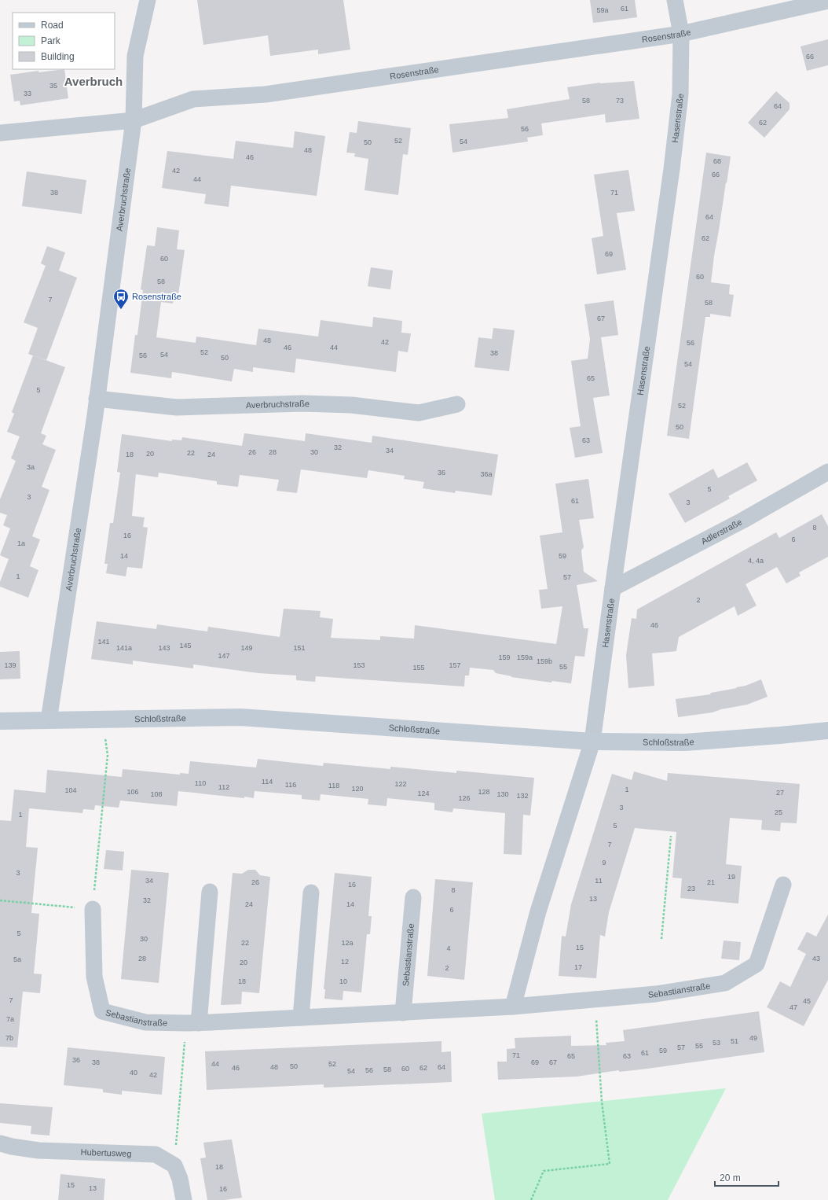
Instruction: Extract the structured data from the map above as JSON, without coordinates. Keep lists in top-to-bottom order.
{
  "streets": {
    "street": [
      "Rosenstraße",
      "Hasenstraße",
      "Averbruchstraße",
      "Adlerstraße",
      "Schloßstraße",
      "Sebastianstraße",
      "Hubertusweg"
    ]
  },
  "crossings": [
    ["Rosenstraße", "Hasenstraße"],
    ["Rosenstraße", "Averbruchstraße"],
    ["Hasenstraße", "Adlerstraße"],
    ["Hasenstraße", "Schloßstraße"],
    ["Averbruchstraße", "Schloßstraße"]
  ],
  "districts": ["Averbruch"],
  "places": {
    "bus stop": ["Rosenstraße"]
  },
  "house_numbers": [
    "61",
    "59a",
    "66",
    "35",
    "33",
    "58",
    "73",
    "64",
    "62",
    "56",
    "52",
    "54",
    "50",
    "48",
    "46",
    "68",
    "42",
    "66",
    "44",
    "38",
    "71",
    "64",
    "62",
    "69",
    "60",
    "60",
    "58",
    "7",
    "58",
    "67",
    "48",
    "42",
    "56",
    "46",
    "44",
    "52",
    "38",
    "54",
    "56",
    "50",
    "54",
    "65",
    "5",
    "52",
    "50",
    "63",
    "32",
    "34",
    "26",
    "28",
    "30",
    "22",
    "20",
    "18",
    "24",
    "3a",
    "36",
    "36a",
    "5",
    "3",
    "61",
    "3",
    "8",
    "16",
    "6",
    "1a",
    "14",
    "59",
    "4, 4a",
    "1",
    "57",
    "2",
    "46",
    "141",
    "145",
    "141a",
    "143",
    "149",
    "151",
    "147",
    "159",
    "159a",
    "159b",
    "139",
    "153",
    "157",
    "55",
    "155",
    "114",
    "110",
    "122",
    "116",
    "118",
    "112",
    "120",
    "1",
    "104",
    "106",
    "128",
    "27",
    "124",
    "108",
    "130",
    "132",
    "126",
    "3",
    "25",
    "1",
    "5",
    "7",
    "9",
    "3",
    "19",
    "34",
    "11",
    "26",
    "21",
    "16",
    "23",
    "8",
    "13",
    "32",
    "24",
    "14",
    "6",
    "5",
    "30",
    "22",
    "12a",
    "15",
    "4",
    "28",
    "43",
    "5a",
    "12",
    "20",
    "17",
    "2",
    "18",
    "10",
    "7",
    "45",
    "47",
    "7a",
    "7b",
    "49",
    "51",
    "53",
    "55",
    "57",
    "59",
    "61",
    "71",
    "65",
    "63",
    "36",
    "38",
    "69",
    "67",
    "44",
    "52",
    "50",
    "48",
    "64",
    "46",
    "62",
    "60",
    "58",
    "56",
    "54",
    "40",
    "42",
    "18",
    "15",
    "13",
    "16"
  ],
  "legend": ["Road", "Park", "Building"],
  "scale_bar": "20 m"
}
